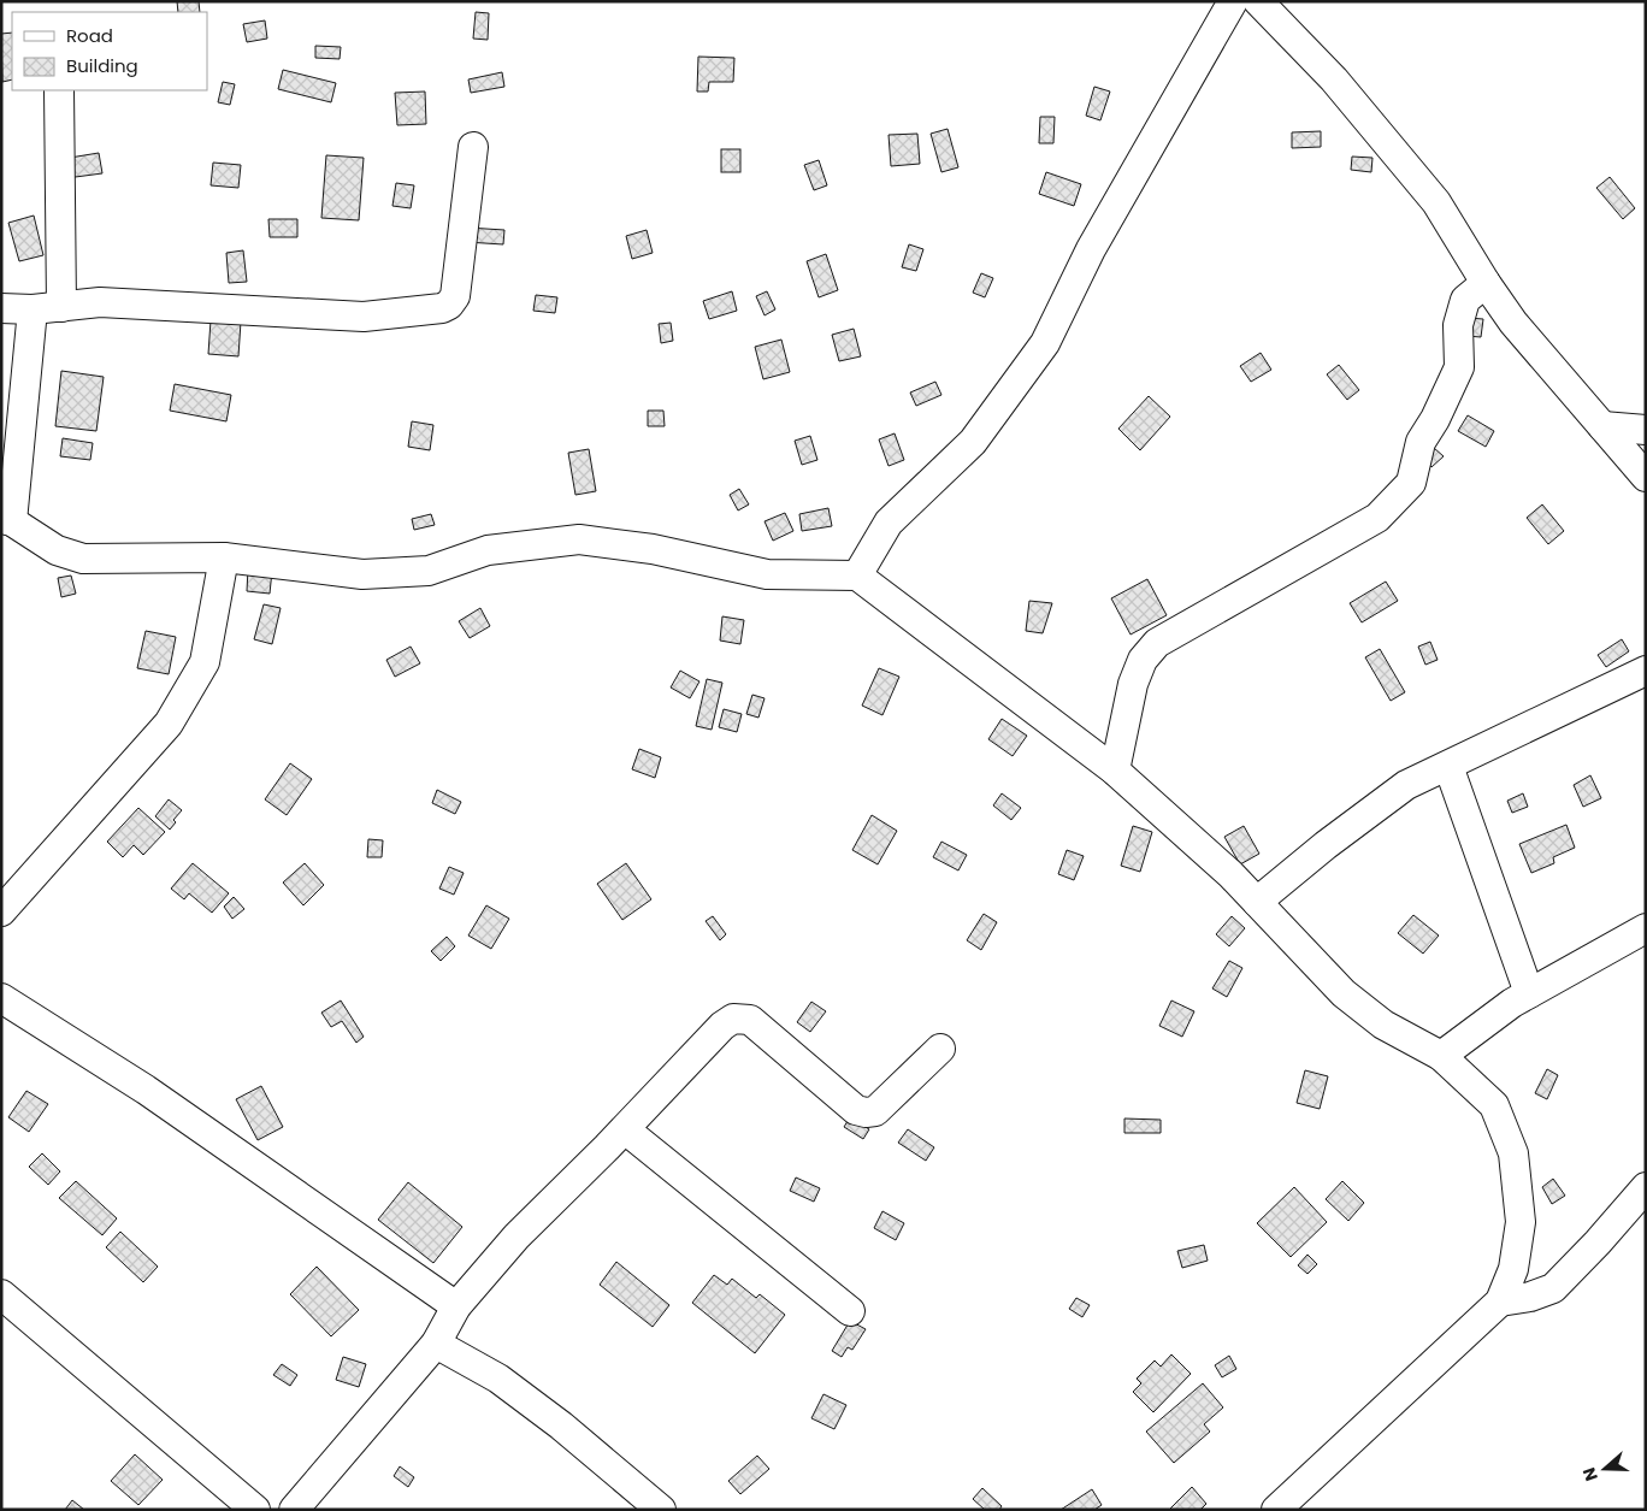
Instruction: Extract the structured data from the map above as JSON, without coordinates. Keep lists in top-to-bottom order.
{
  "legend": ["Road", "Building"],
  "north": "left"
}
